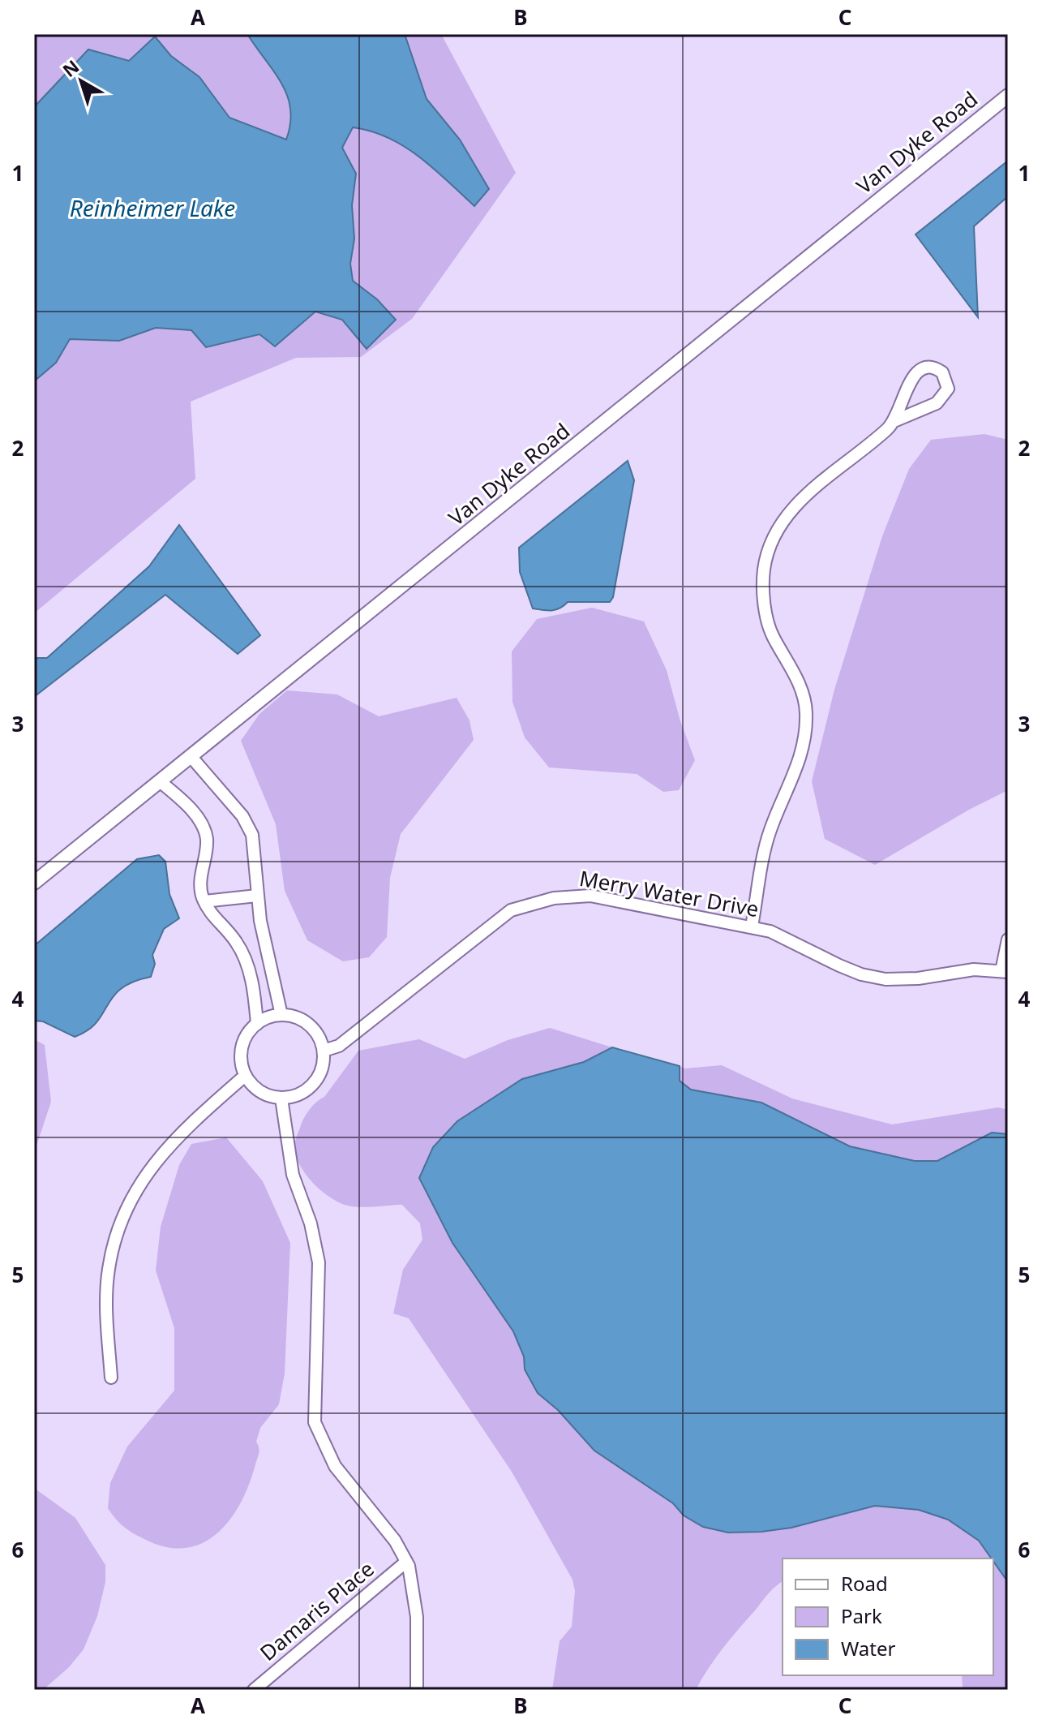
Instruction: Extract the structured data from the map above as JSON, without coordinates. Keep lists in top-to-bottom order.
{
  "streets": {
    "street": ["Van Dyke Road", "Merry Water Drive", "Damaris Place"]
  },
  "water": ["Reinheimer Lake"],
  "legend": ["Road", "Park", "Water"],
  "north": "top left",
  "grid": {
    "columns": ["A", "B", "C"],
    "rows": [
      "1",
      "2",
      "3",
      "4",
      "5",
      "6"
    ]
  }
}
